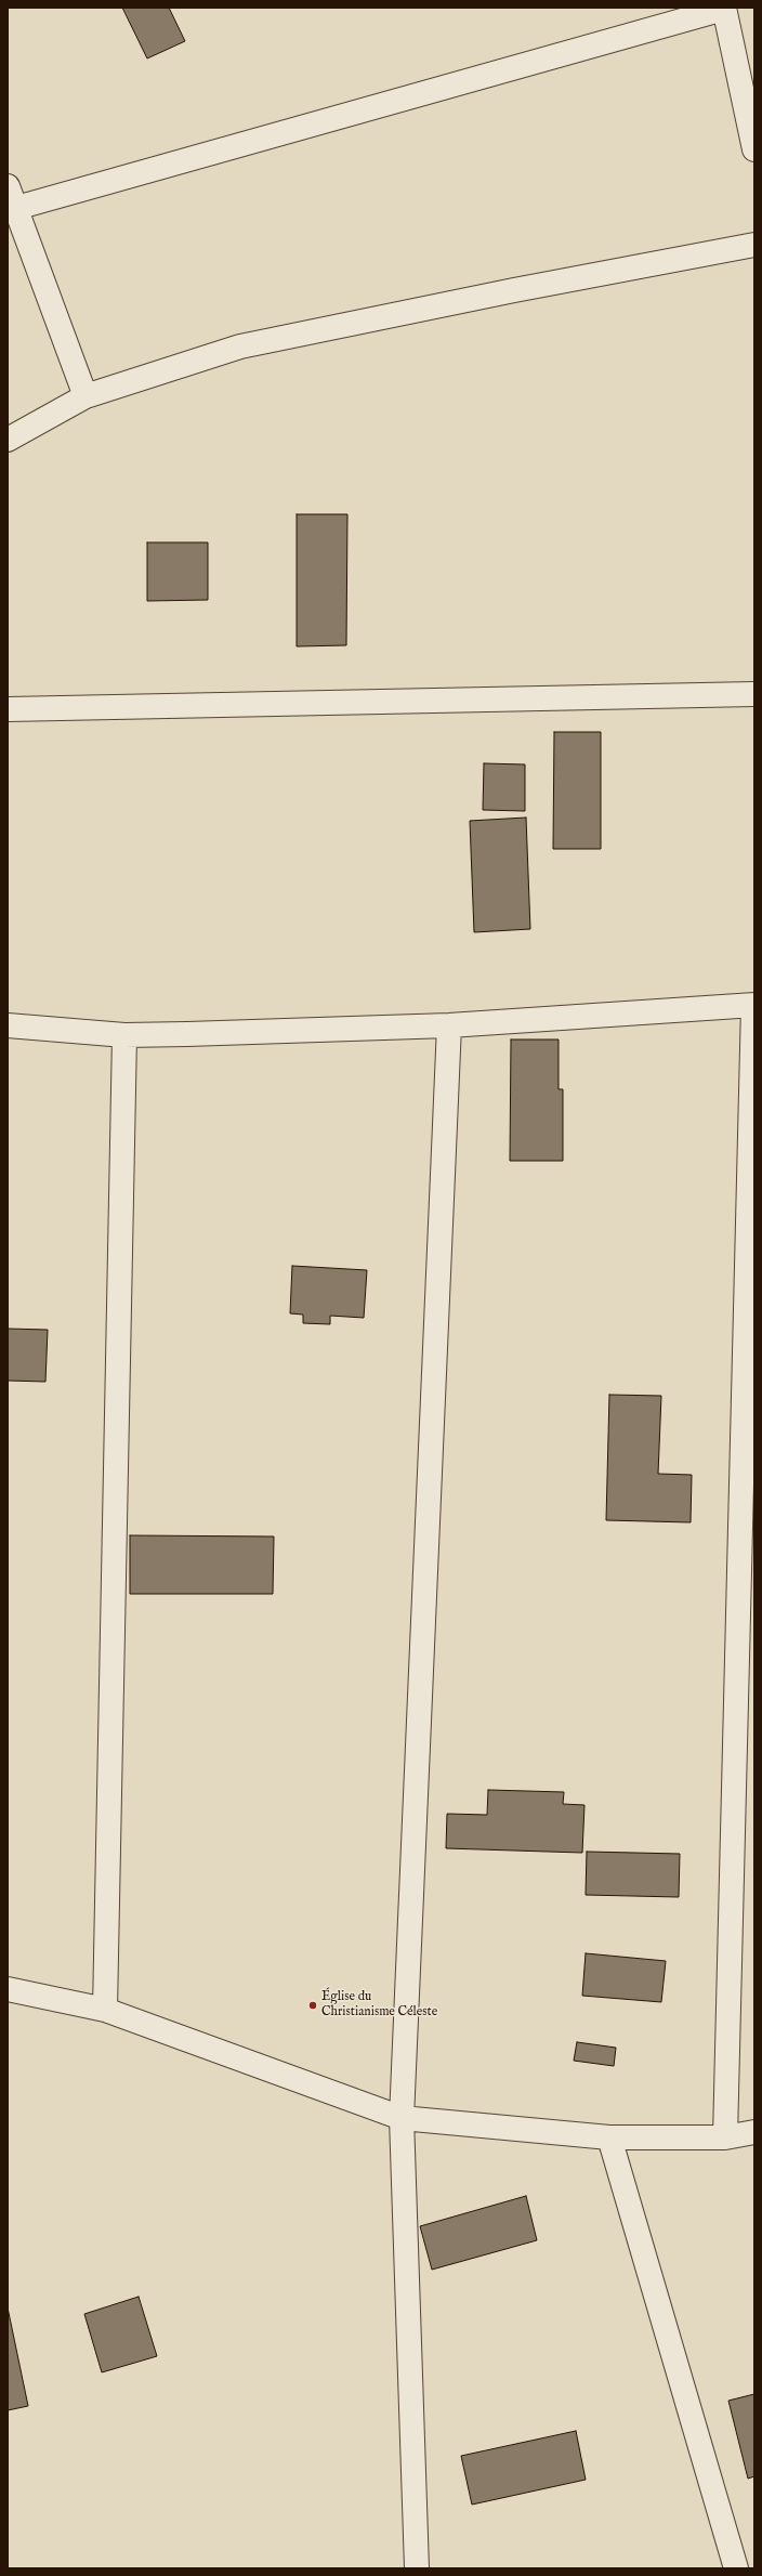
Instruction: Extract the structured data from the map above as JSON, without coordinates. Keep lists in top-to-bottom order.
{
  "places": ["Église du Christianisme Céleste"]
}
